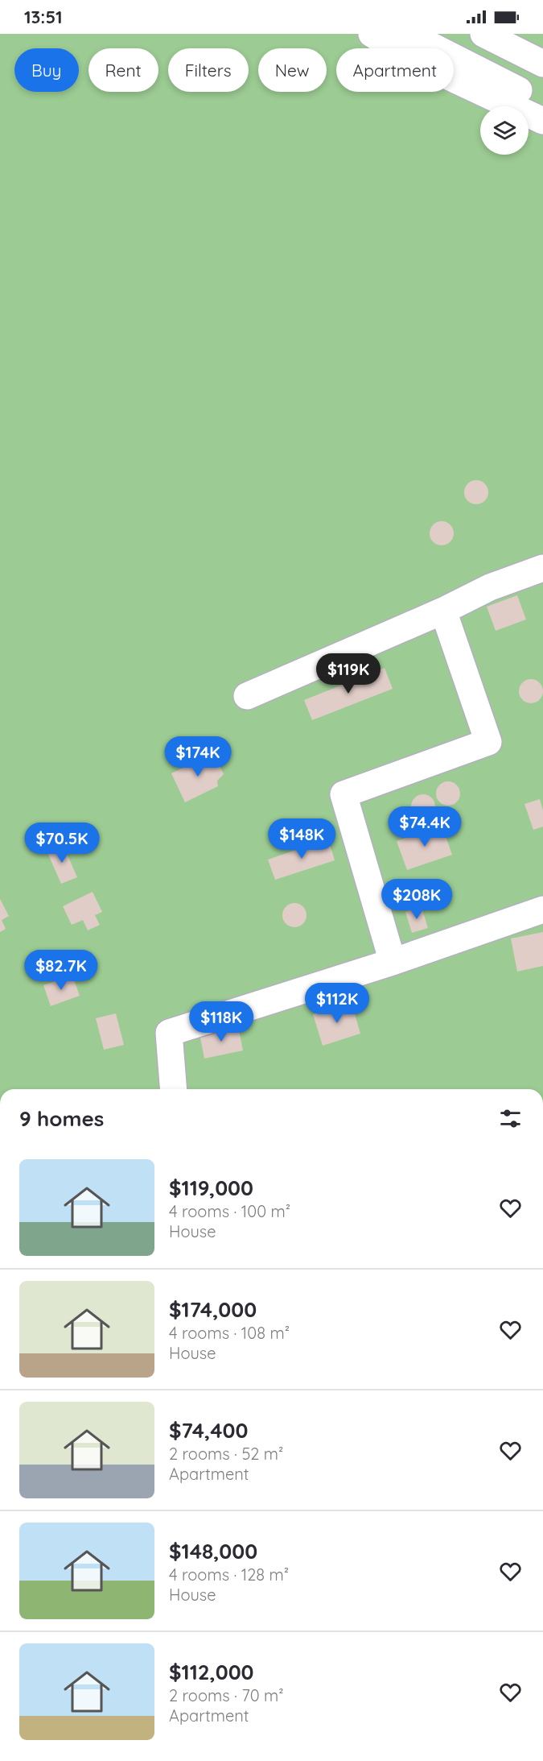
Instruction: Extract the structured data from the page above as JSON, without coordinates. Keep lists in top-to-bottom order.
{
  "page": {
    "status": "13:51",
    "chip": [
      "Buy",
      "Rent",
      "Filters",
      "New",
      "Apartment"
    ],
    "price": [
      "$119K",
      "$174K",
      "$74.4K",
      "$148K",
      "$70.5K",
      "$208K",
      "$82.7K",
      "$112K",
      "$118K"
    ],
    "heading": "9 homes",
    "list": [
      {
        "name": "$119,000",
        "note": "4 rooms · 100 m² · House"
      },
      {
        "name": "$174,000",
        "note": "4 rooms · 108 m² · House"
      },
      {
        "name": "$74,400",
        "note": "2 rooms · 52 m² · Apartment"
      },
      {
        "name": "$148,000",
        "note": "4 rooms · 128 m² · House"
      },
      {
        "name": "$112,000",
        "note": "2 rooms · 70 m² · Apartment"
      }
    ]
  }
}
